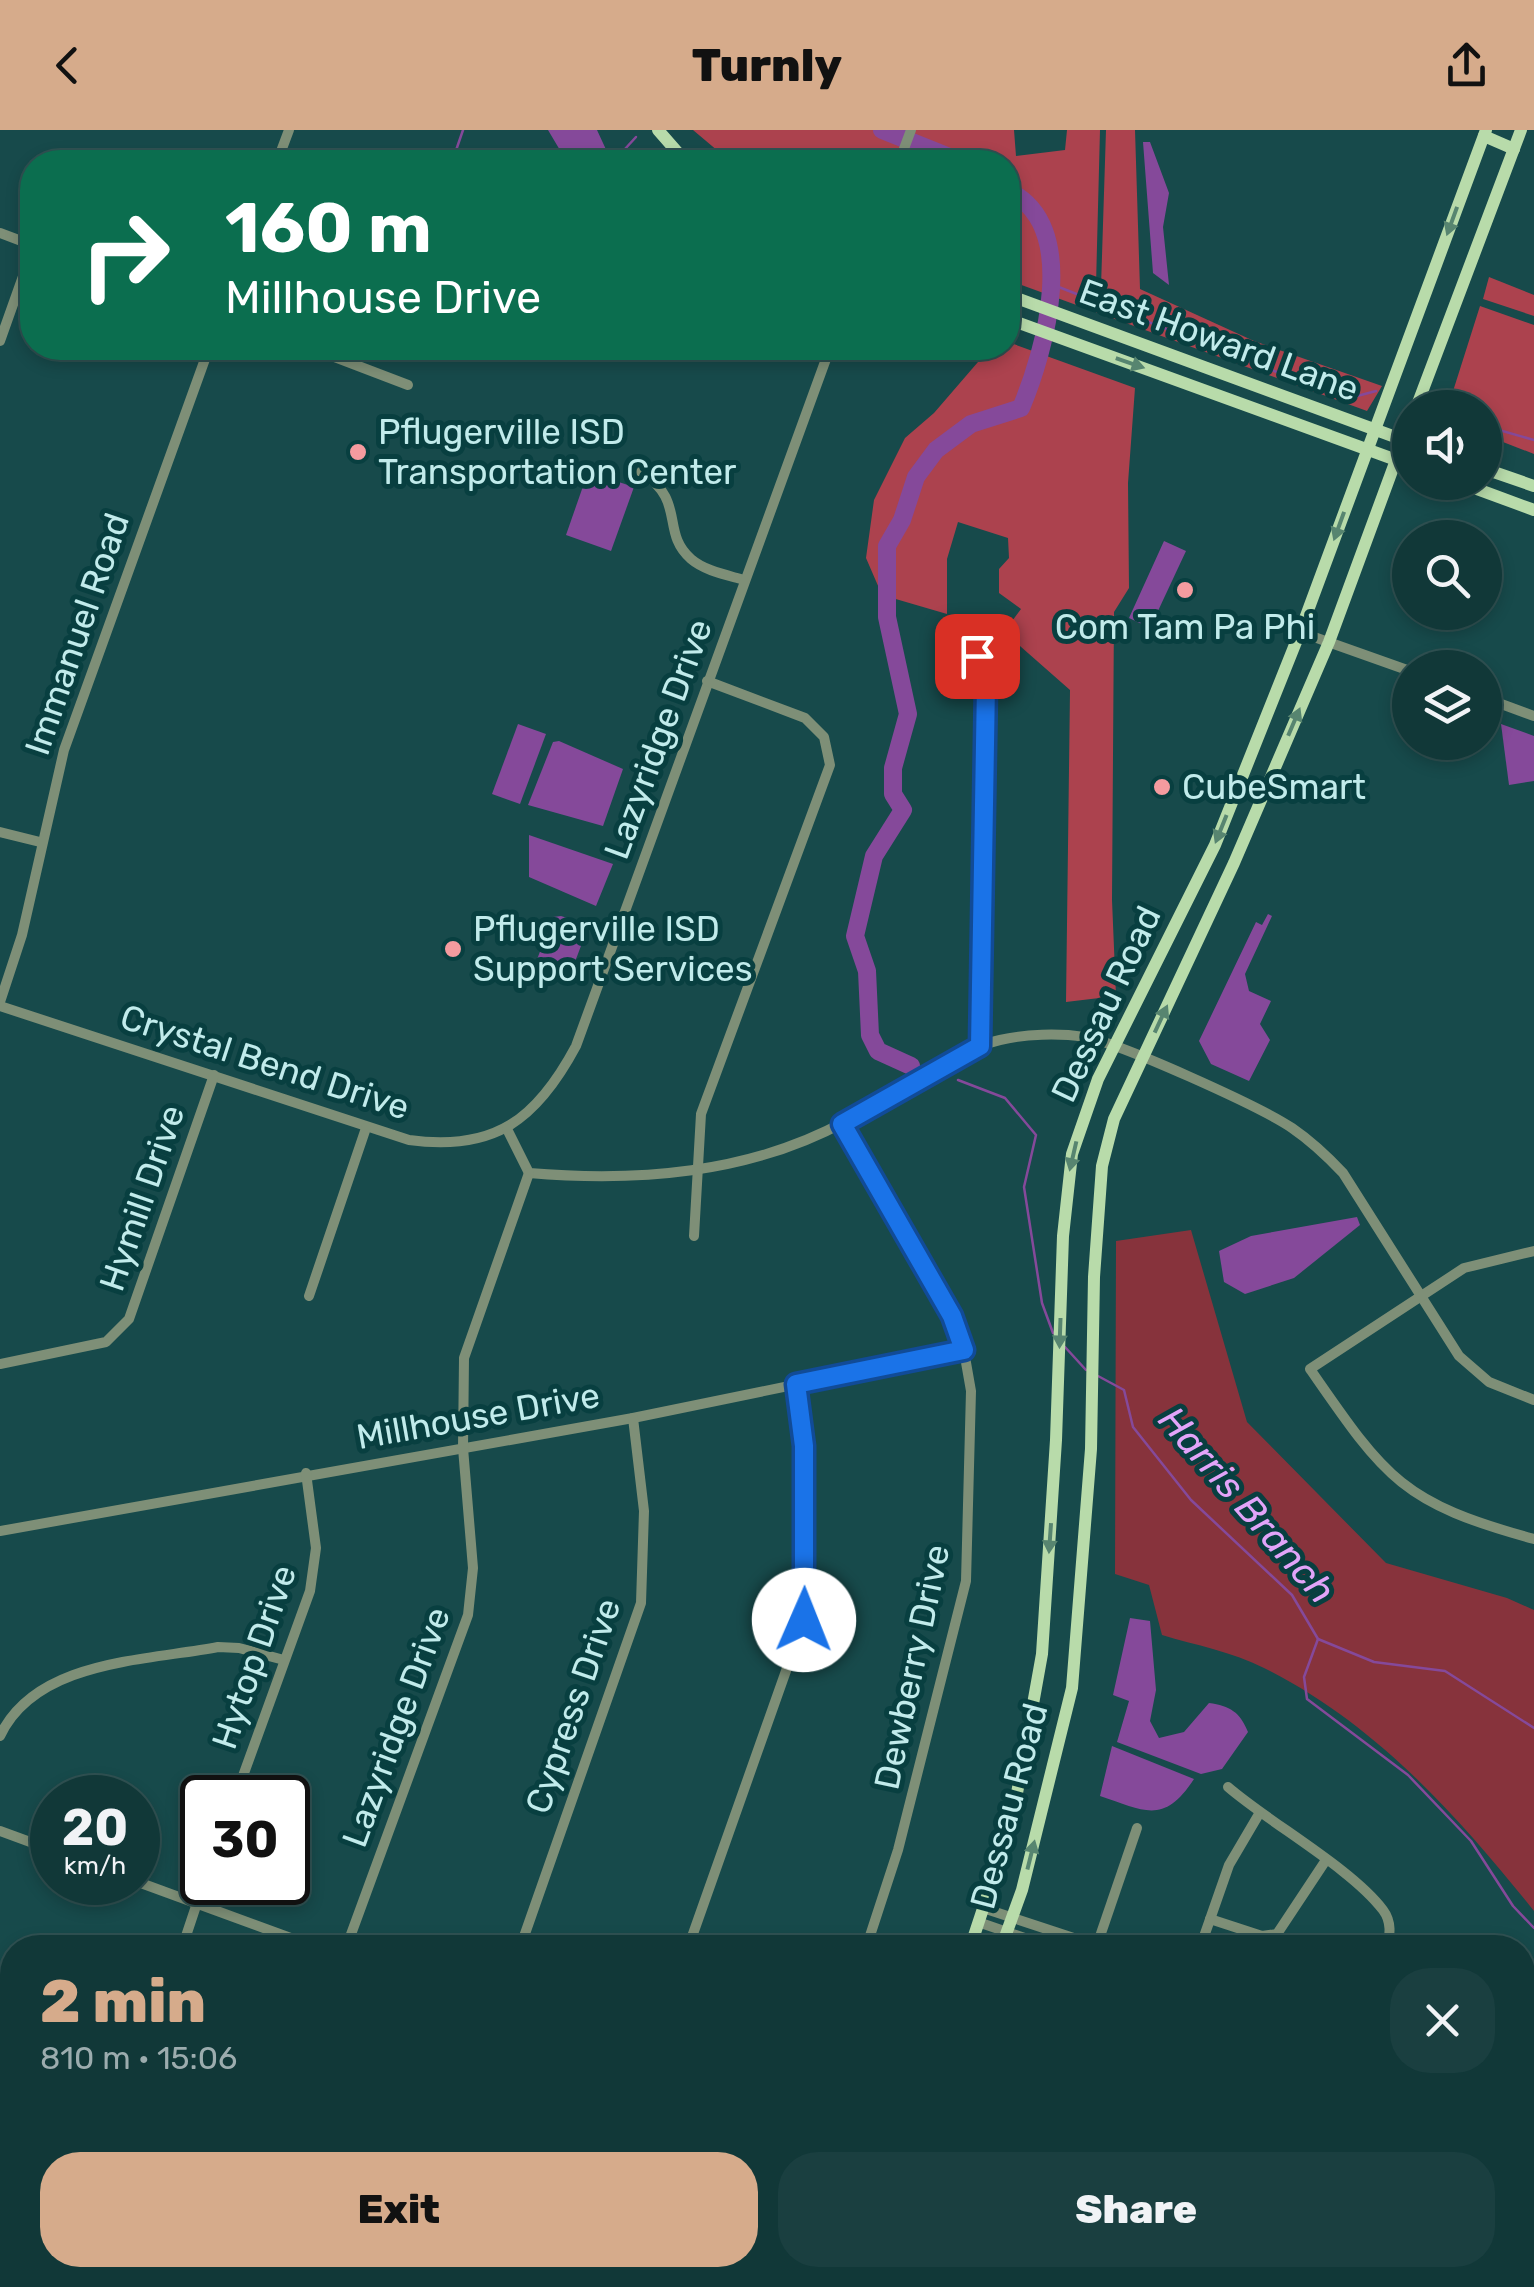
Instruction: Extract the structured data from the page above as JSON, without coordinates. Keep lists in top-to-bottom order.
{
  "streets": {
    "main road": ["East Howard Lane", "Dessau Road"],
    "street": [
      "Immanuel Road",
      "Lazyridge Drive",
      "Crystal Bend Drive",
      "Hymill Drive",
      "Millhouse Drive",
      "Hytop Drive",
      "Dewberry Drive",
      "Cypress Drive"
    ]
  },
  "crossings": [
    ["East Howard Lane", "Dessau Road"],
    ["Immanuel Road", "Crystal Bend Drive"],
    ["Lazyridge Drive", "Crystal Bend Drive"],
    ["Lazyridge Drive", "Millhouse Drive"],
    ["Crystal Bend Drive", "Hymill Drive"],
    ["Millhouse Drive", "Hytop Drive"],
    ["Millhouse Drive", "Dewberry Drive"],
    ["Millhouse Drive", "Cypress Drive"]
  ],
  "water": ["Harris Branch"],
  "places": [
    "Pflugerville ISD Transportation Center",
    "Com Tam Pa Phi",
    "CubeSmart",
    "Pflugerville ISD Support Services"
  ],
  "page": {
    "header": "Turnly",
    "turn": ["160 m", "Millhouse Drive"],
    "speed": "20 km/h",
    "limit": "30",
    "heading": ["2 min", "810 m · 15:06"],
    "buttons": ["Exit", "Share"]
  }
}
